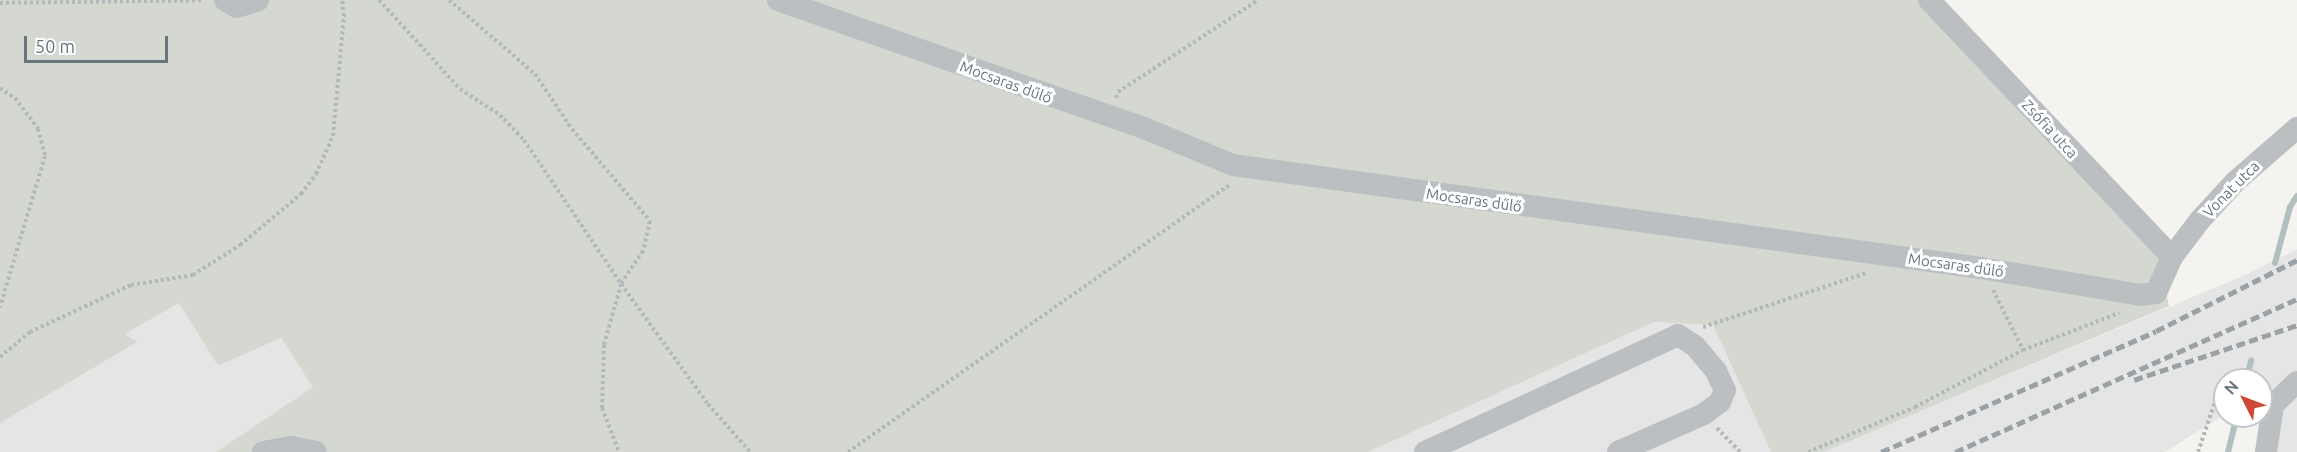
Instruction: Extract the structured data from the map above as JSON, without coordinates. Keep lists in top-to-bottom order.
{
  "streets": {
    "street": ["Mocsaras dűlő", "Zsófia utca", "Vonat utca"]
  },
  "crossings": [
    ["Mocsaras dűlő", "Zsófia utca"],
    ["Mocsaras dűlő", "Vonat utca"],
    ["Zsófia utca", "Vonat utca"]
  ],
  "scale_bar": "50 m",
  "north": "top left"
}
